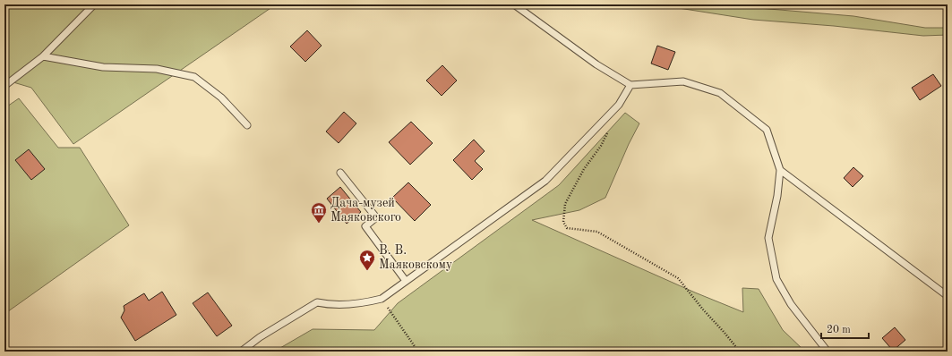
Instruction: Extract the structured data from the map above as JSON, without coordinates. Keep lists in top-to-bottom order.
{
  "places": {
    "museum": ["Дача-музей Маяковского"],
    "place": ["В. В. Маяковскому"]
  },
  "scale_bar": "20 m"
}
